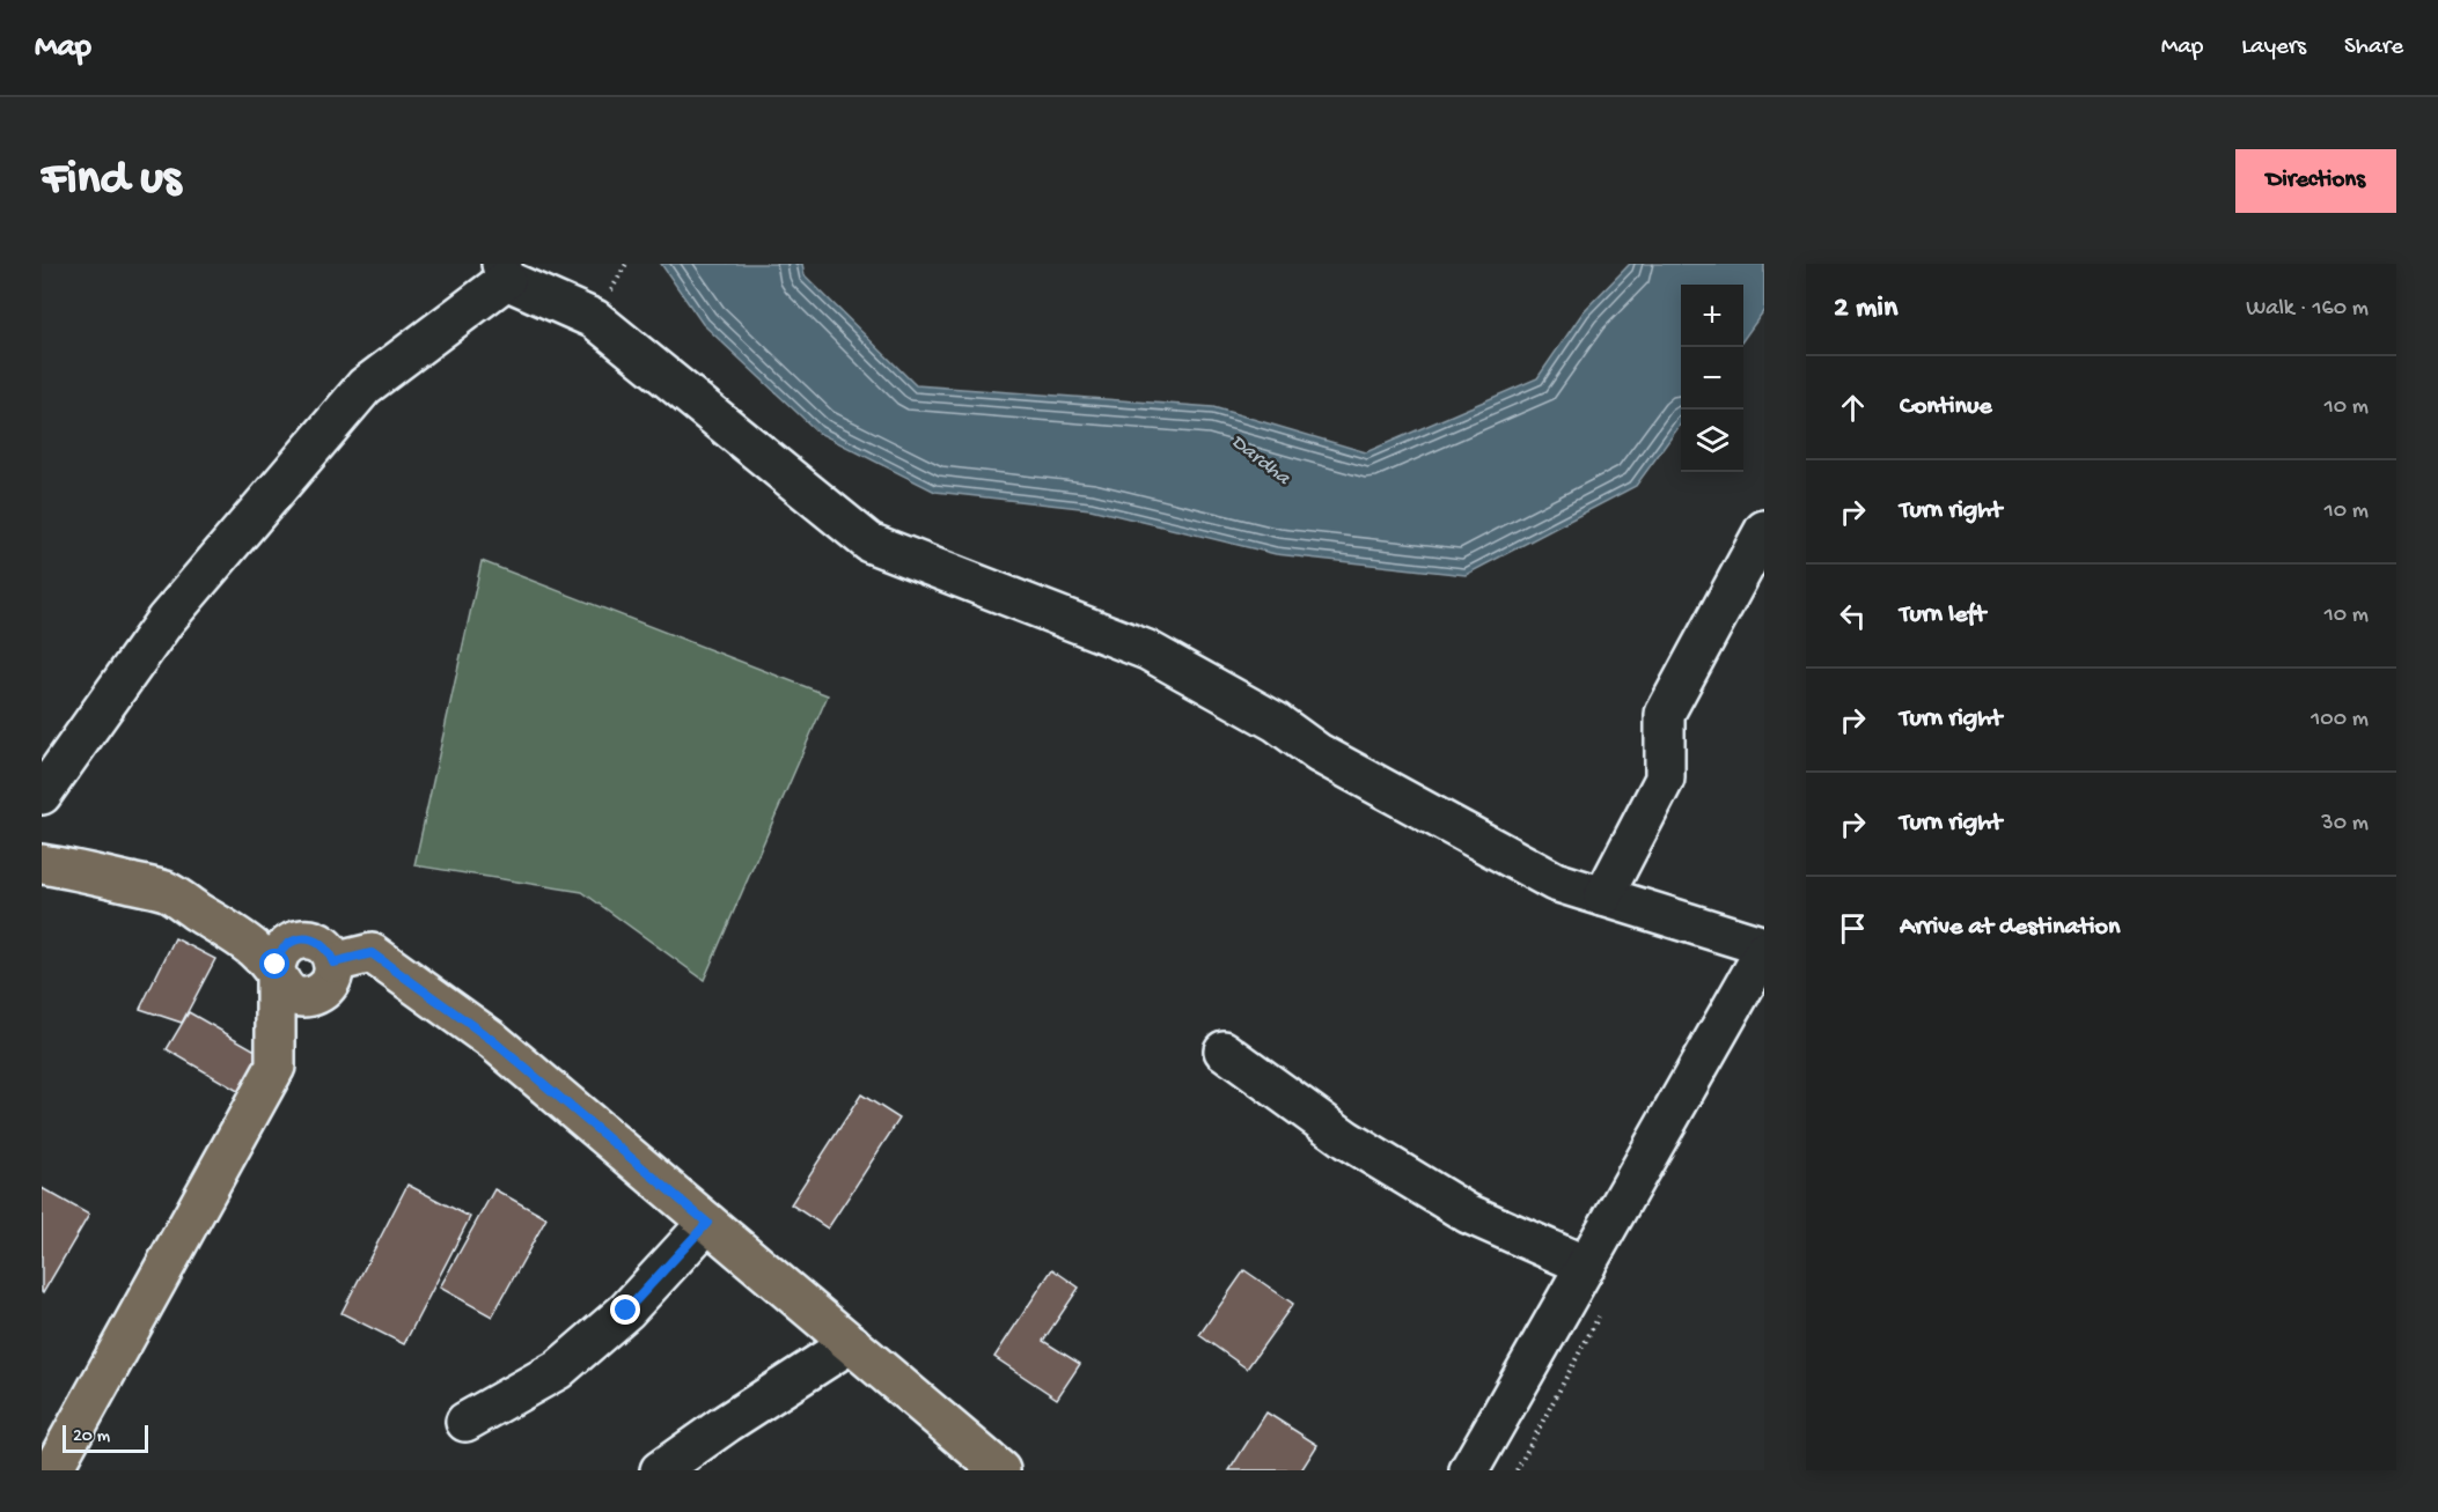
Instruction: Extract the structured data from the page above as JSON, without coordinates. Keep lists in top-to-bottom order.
{
  "water": ["Dardha"],
  "scale_bar": "20 m",
  "page": {
    "header": "Map",
    "nav": ["Map", "Layers", "Share"],
    "buttons": "Directions",
    "title": "Find us",
    "heading": ["2 min", "Walk · 160 m"],
    "map_buttons": ["+", "−"],
    "list": [
      ["Continue", "10 m"],
      ["Turn right", "10 m"],
      ["Turn left", "10 m"],
      ["Turn right", "100 m"],
      ["Turn right", "30 m"],
      "Arrive at destination"
    ],
    "scale": "20 m"
  }
}
